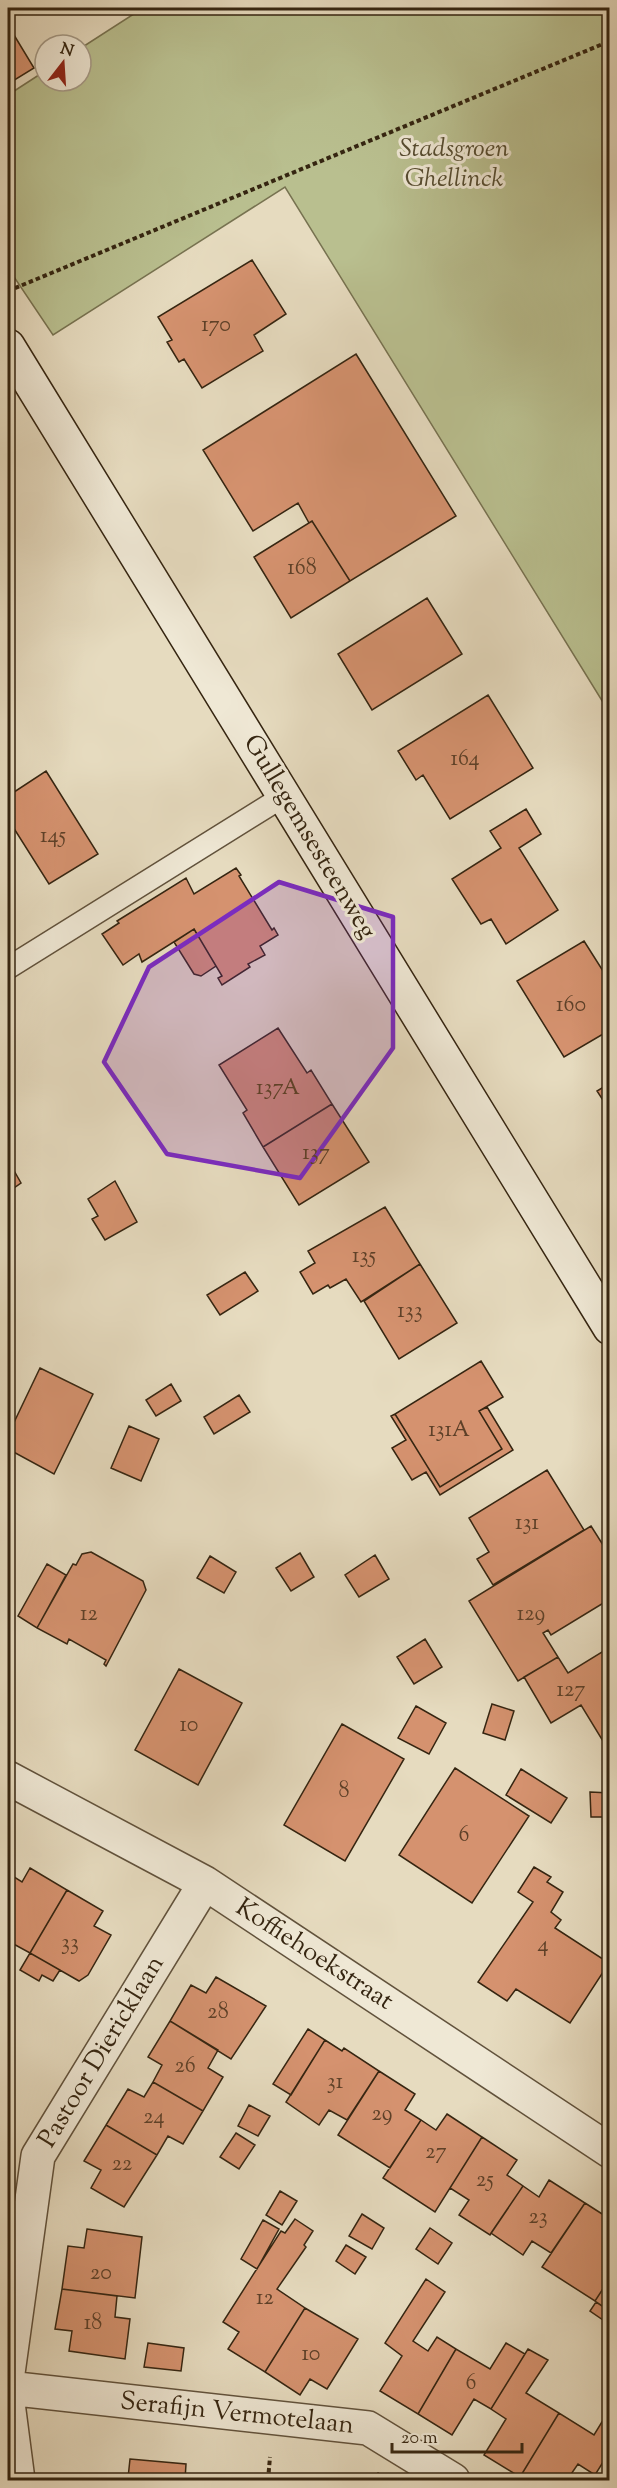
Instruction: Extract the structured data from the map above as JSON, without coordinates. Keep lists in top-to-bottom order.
{
  "streets": {
    "street": [
      "Gullegemsesteenweg",
      "Koffiehoekstraat",
      "Pastoor Diericklaan",
      "Serafijn Vermotelaan"
    ]
  },
  "crossings": [
    ["Koffiehoekstraat", "Pastoor Diericklaan"]
  ],
  "parks": ["Stadsgroen Ghellinck"],
  "house_numbers": [
    "170",
    "168",
    "164",
    "145",
    "160",
    "137A",
    "137",
    "135",
    "133",
    "131A",
    "131",
    "12",
    "129",
    "127",
    "10",
    "8",
    "6",
    "33",
    "4",
    "28",
    "26",
    "31",
    "29",
    "24",
    "27",
    "22",
    "25",
    "23",
    "20",
    "12",
    "18",
    "10",
    "6"
  ],
  "scale_bar": "20 m",
  "north": "top"
}
